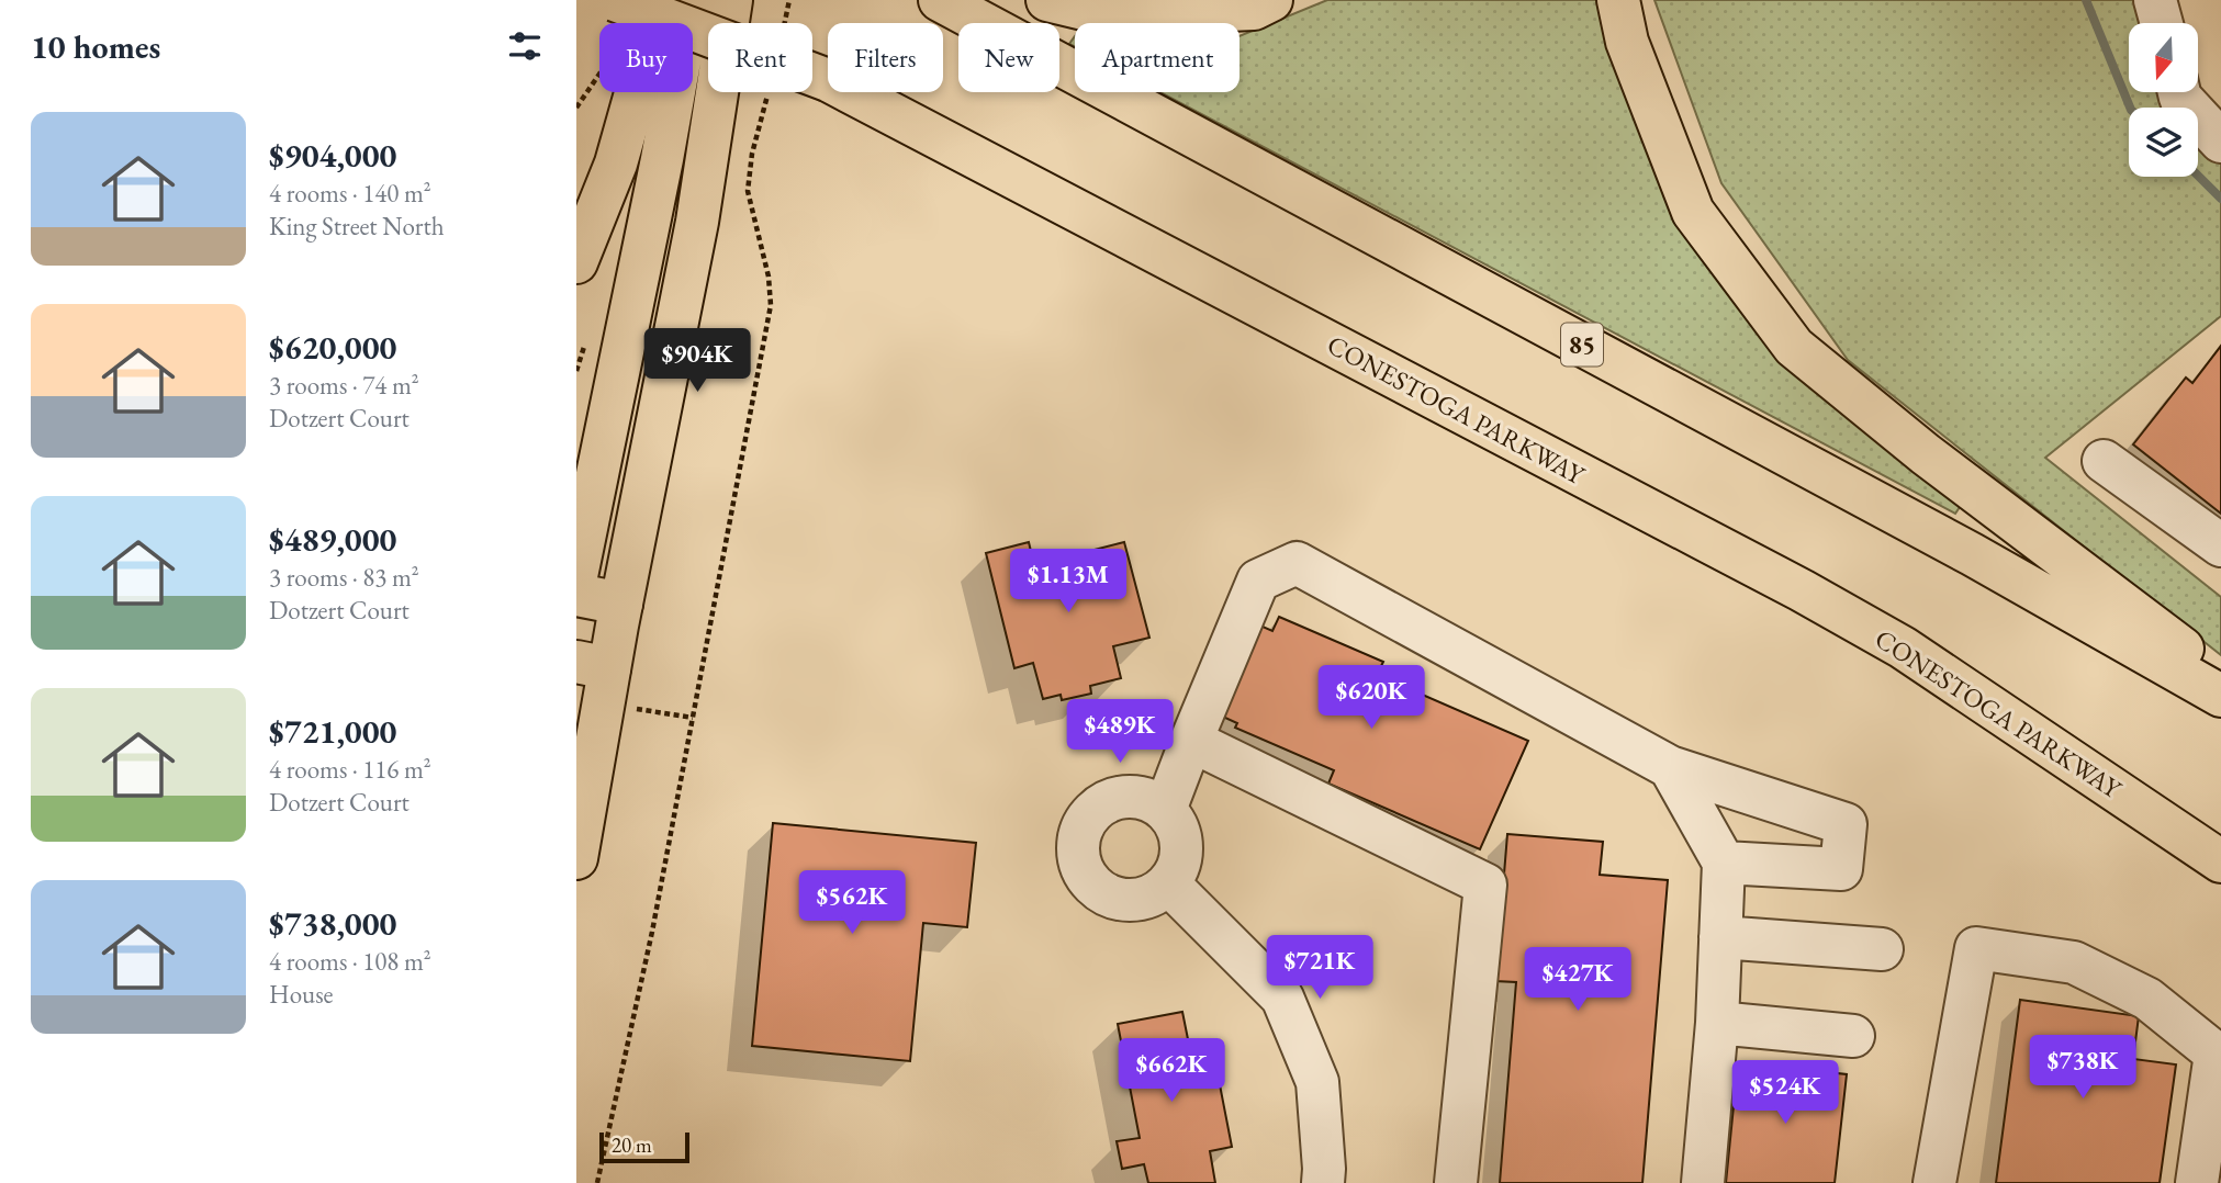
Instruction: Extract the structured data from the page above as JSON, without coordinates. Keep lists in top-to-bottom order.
{
  "streets": {
    "main road": ["85", "CONESTOGA PARKWAY"]
  },
  "scale_bar": "20 m",
  "north": "bottom",
  "page": {
    "heading": "10 homes",
    "chip": [
      "Buy",
      "Rent",
      "Filters",
      "New",
      "Apartment"
    ],
    "list": [
      {
        "name": "$904,000",
        "note": "4 rooms · 140 m² · King Street North"
      },
      {
        "name": "$620,000",
        "note": "3 rooms · 74 m² · Dotzert Court"
      },
      {
        "name": "$489,000",
        "note": "3 rooms · 83 m² · Dotzert Court"
      },
      {
        "name": "$721,000",
        "note": "4 rooms · 116 m² · Dotzert Court"
      },
      {
        "name": "$738,000",
        "note": "4 rooms · 108 m² · House"
      }
    ],
    "price": [
      "$904K",
      "$1.13M",
      "$620K",
      "$489K",
      "$562K",
      "$721K",
      "$427K",
      "$738K",
      "$662K",
      "$524K"
    ],
    "scale": "20 m"
  }
}
